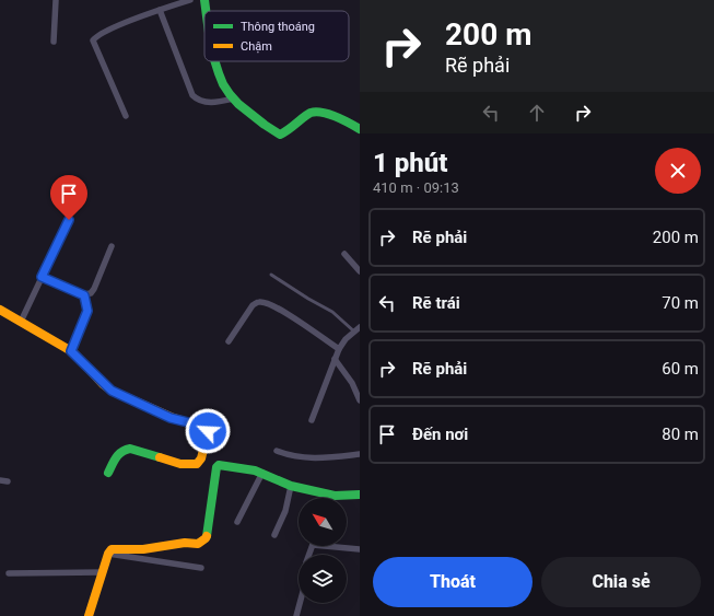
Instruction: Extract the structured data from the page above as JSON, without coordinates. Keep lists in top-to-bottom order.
{
  "legend": ["Thông thoáng", "Chậm"],
  "north": "top left",
  "page": {
    "turn": ["200 m", "Rẽ phải"],
    "heading": ["1 phút", "410 m · 09:13"],
    "list": [
      {
        "name": "Rẽ phải",
        "value": "200 m"
      },
      {
        "name": "Rẽ trái",
        "value": "70 m"
      },
      {
        "name": "Rẽ phải",
        "value": "60 m"
      },
      {
        "name": "Đến nơi",
        "value": "80 m"
      }
    ],
    "buttons": ["Thoát", "Chia sẻ"]
  }
}
